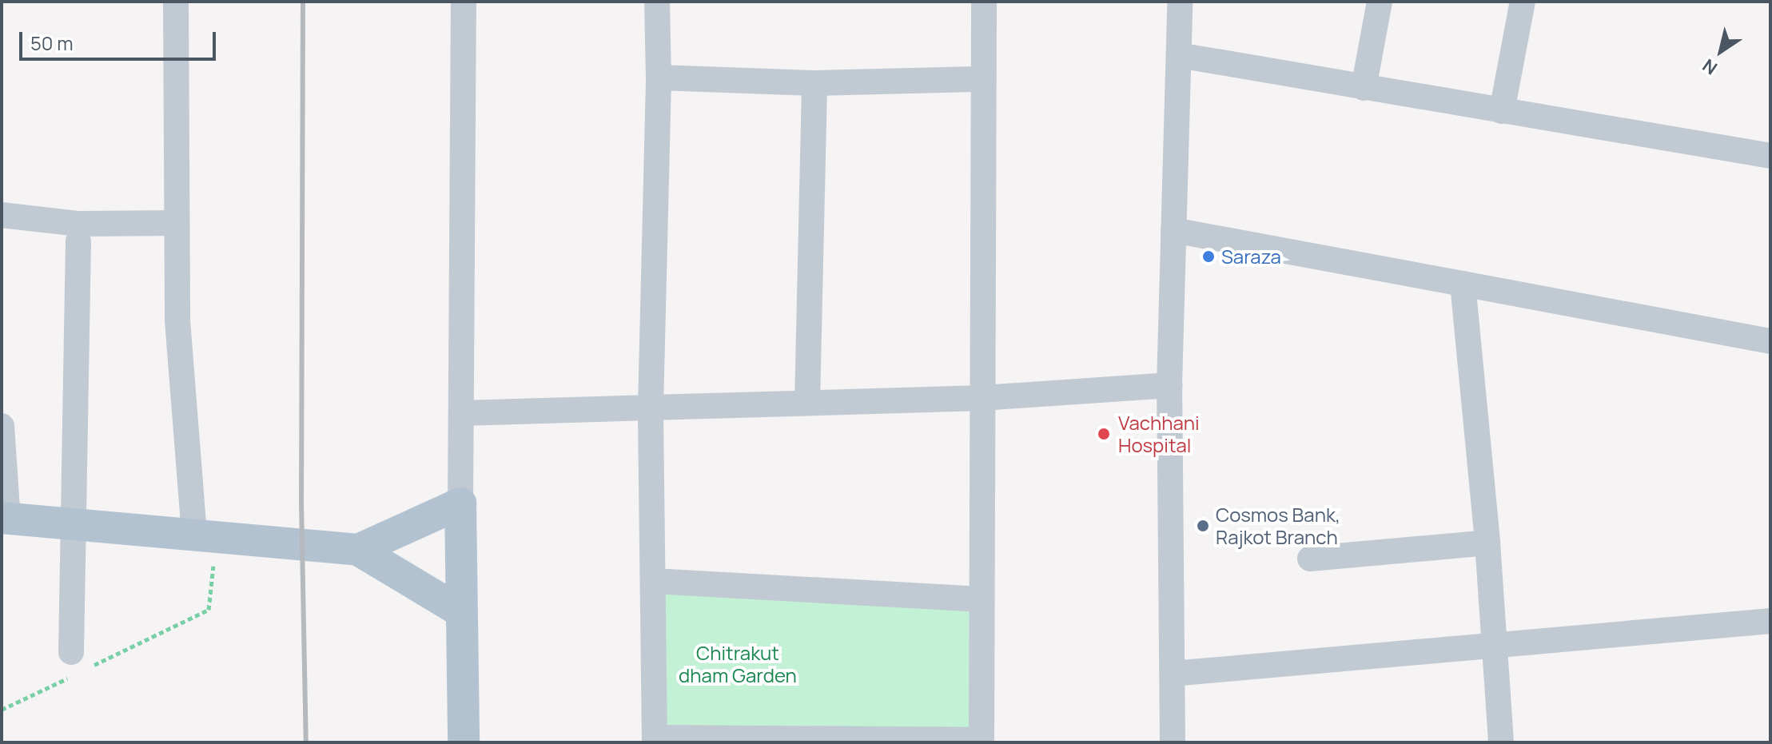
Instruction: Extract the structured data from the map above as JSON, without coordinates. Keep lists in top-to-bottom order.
{
  "parks": ["Chitrakut dham Garden"],
  "places": ["Saraza", "Vachhani Hospital", "Cosmos Bank, Rajkot Branch"],
  "scale_bar": "50 m",
  "north": "bottom left"
}
